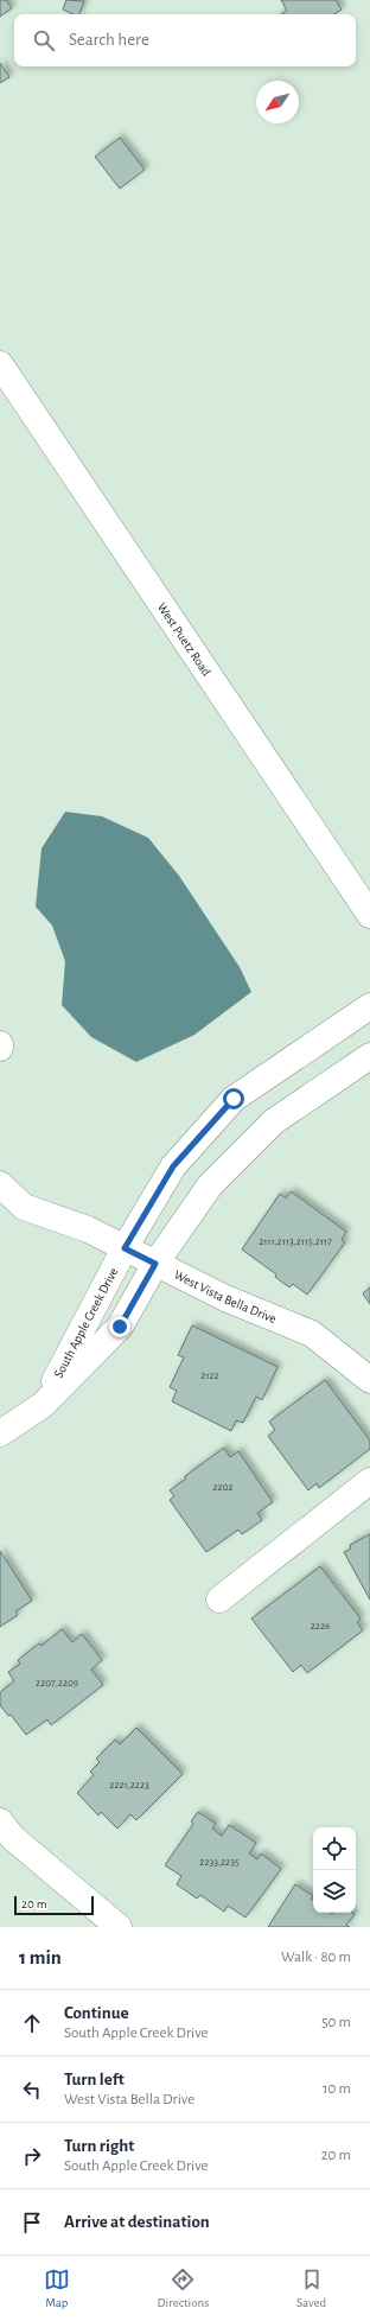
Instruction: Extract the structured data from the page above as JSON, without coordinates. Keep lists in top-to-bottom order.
{
  "streets": {
    "street": ["West Puetz Road", "West Vista Bella Drive", "South Apple Creek Drive"]
  },
  "crossings": [
    ["West Vista Bella Drive", "South Apple Creek Drive"]
  ],
  "house_numbers": [
    "2111,2113,2115,2117",
    "2122",
    "2202",
    "2226",
    "2207,2209",
    "2221,2223",
    "2233,2235"
  ],
  "scale_bar": "20 m",
  "north": "bottom left",
  "page": {
    "search": "Search here",
    "scale": "20 m",
    "heading": ["1 min", "Walk · 80 m"],
    "list": [
      ["Continue", "South Apple Creek Drive", "50 m"],
      ["Turn left", "West Vista Bella Drive", "10 m"],
      ["Turn right", "South Apple Creek Drive", "20 m"],
      "Arrive at destination"
    ],
    "nav": ["Map", "Directions", "Saved"]
  }
}
